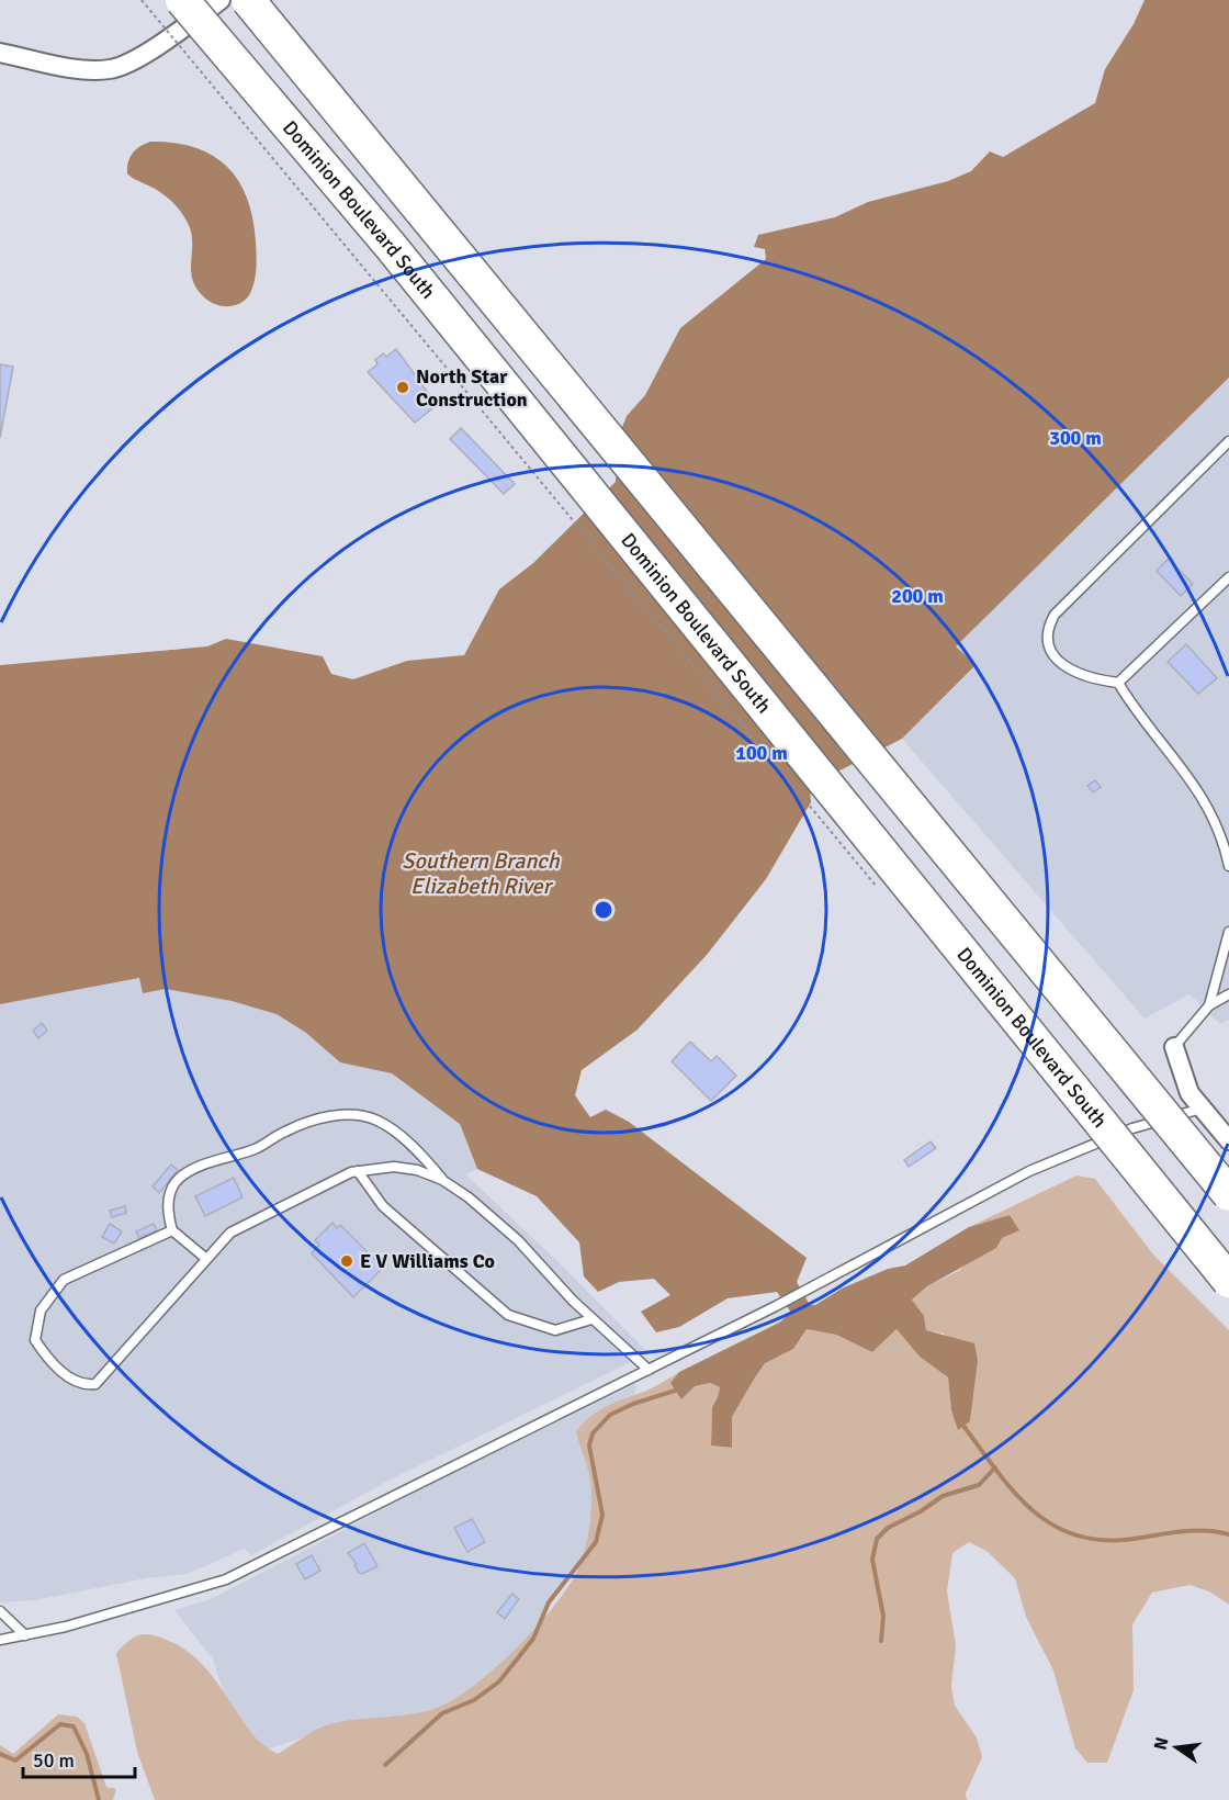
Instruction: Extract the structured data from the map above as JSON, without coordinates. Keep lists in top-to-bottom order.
{
  "streets": {
    "highway": ["Dominion Boulevard South"]
  },
  "water": ["Southern Branch Elizabeth River"],
  "places": ["North Star Construction", "E V Williams Co"],
  "scale_bar": "50 m",
  "north": "left",
  "rings": ["300 m", "200 m", "100 m"]
}
